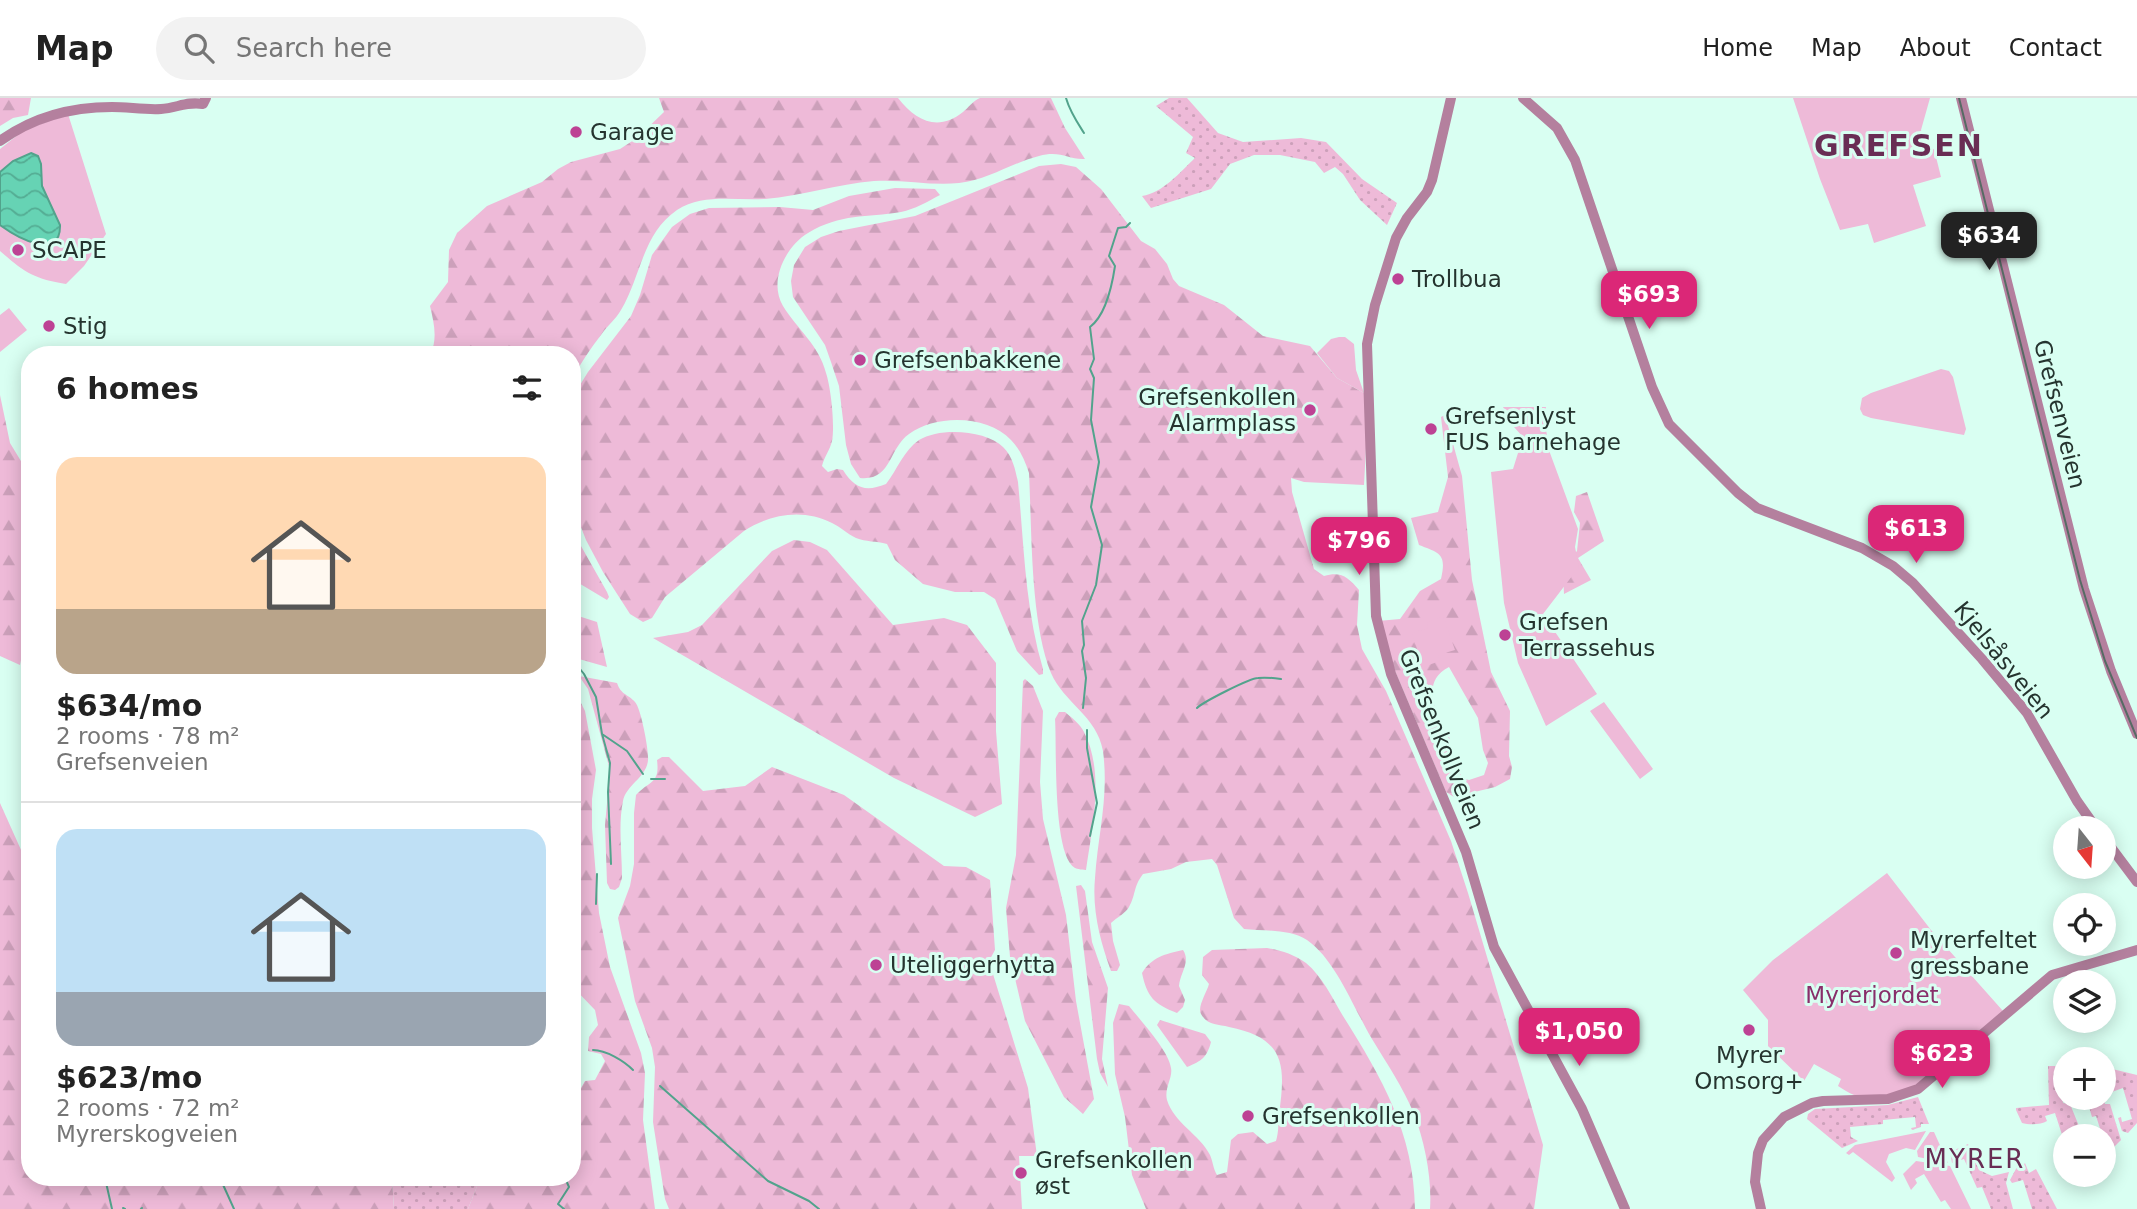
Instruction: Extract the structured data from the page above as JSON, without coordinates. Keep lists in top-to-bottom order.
{
  "streets": {
    "street": ["Grefsenveien", "Kjelsåsveien", "Grefsenkollveien"]
  },
  "districts": ["GREFSEN", "MYRER"],
  "parks": ["Myrerjordet"],
  "places": [
    "Garage",
    "SCAPE",
    "Trollbua",
    "Stig",
    "Grefsenbakkene",
    "Grefsenkollen Alarmplass",
    "Grefsenlyst FUS barnehage",
    "Grefsen Terrassehus",
    "Myrerfeltet gressbane",
    "Uteliggerhytta",
    "Myrer Omsorg+",
    "Grefsenkollen",
    "Grefsenkollen øst"
  ],
  "north": "bottom",
  "page": {
    "header": "Map",
    "search": "Search here",
    "nav": [
      "Home",
      "Map",
      "About",
      "Contact"
    ],
    "price": [
      "$634",
      "$693",
      "$613",
      "$796",
      "$1,050",
      "$623"
    ],
    "heading": "6 homes",
    "list": [
      {
        "name": "$634/mo",
        "note": "2 rooms · 78 m² · Grefsenveien"
      },
      {
        "name": "$623/mo",
        "note": "2 rooms · 72 m² · Myrerskogveien"
      }
    ],
    "map_buttons": ["+", "−"]
  }
}
